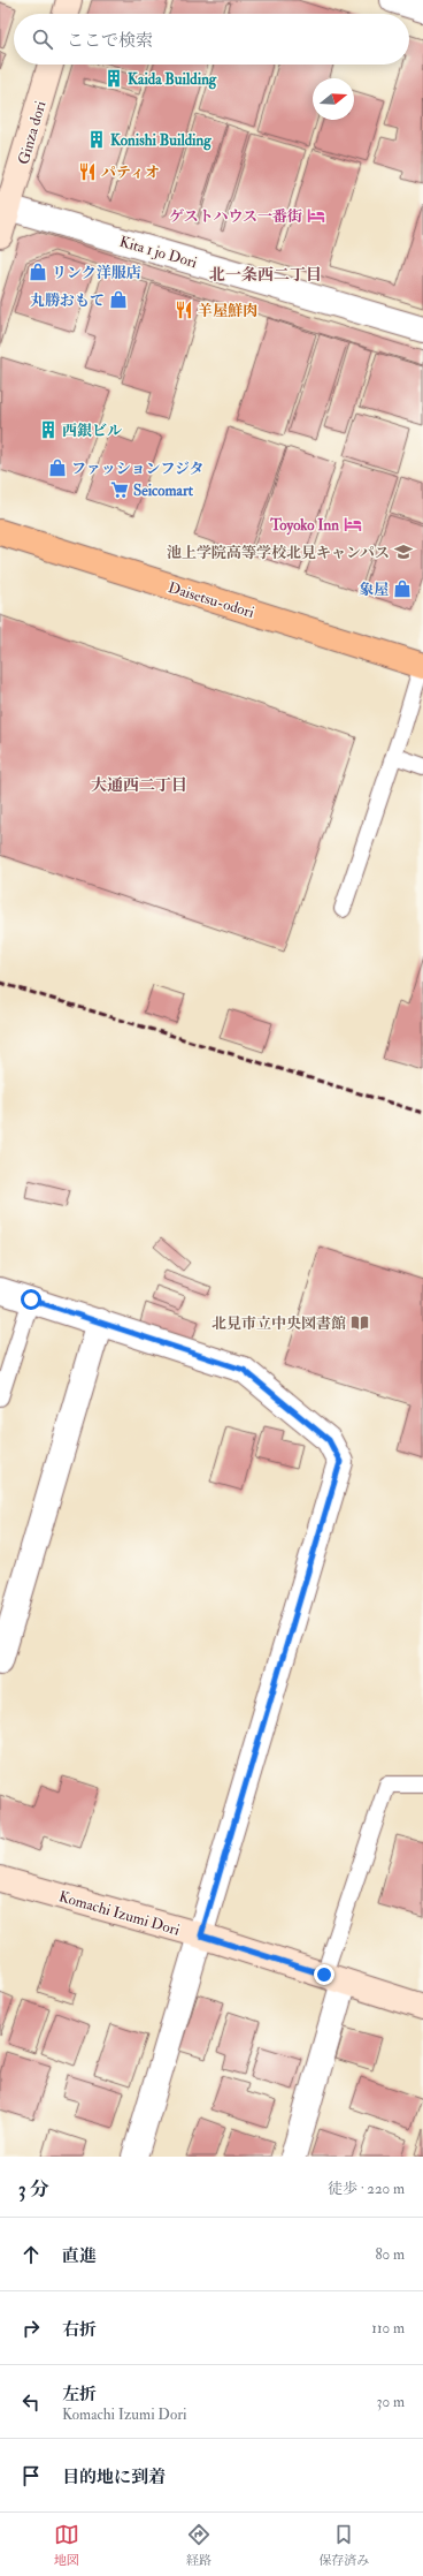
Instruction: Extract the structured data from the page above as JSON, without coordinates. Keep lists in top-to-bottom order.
{
  "streets": {
    "highway": ["Daisetsu-odori"],
    "street": ["Ginza dori", "Kita 1 jo Dori", "Komachi Izumi Dori"]
  },
  "crossings": [
    ["Ginza dori", "Kita 1 jo Dori"]
  ],
  "districts": ["北一条西二丁目", "大通西二丁目"],
  "places": {
    "building": ["Kaida Building", "Konishi Building", "西銀ビル"],
    "restaurant": ["パティオ", "羊屋鮮肉"],
    "hotel": ["ゲストハウス一番街", "Toyoko Inn"],
    "shop": [
      "リンク洋服店",
      "丸勝おもて",
      "ファッションフジタ",
      "象屋"
    ],
    "supermarket": ["Seicomart"],
    "school or university": ["池上学院高等学校北見キャンパス"],
    "library": ["北見市立中央図書館"]
  },
  "north": "right",
  "page": {
    "search": "ここで検索",
    "heading": ["3 分", "徒歩 · 220 m"],
    "list": [
      ["直進", "80 m"],
      ["右折", "110 m"],
      ["左折", "Komachi Izumi Dori", "30 m"],
      "目的地に到着"
    ],
    "nav": ["地図", "経路", "保存済み"]
  }
}
